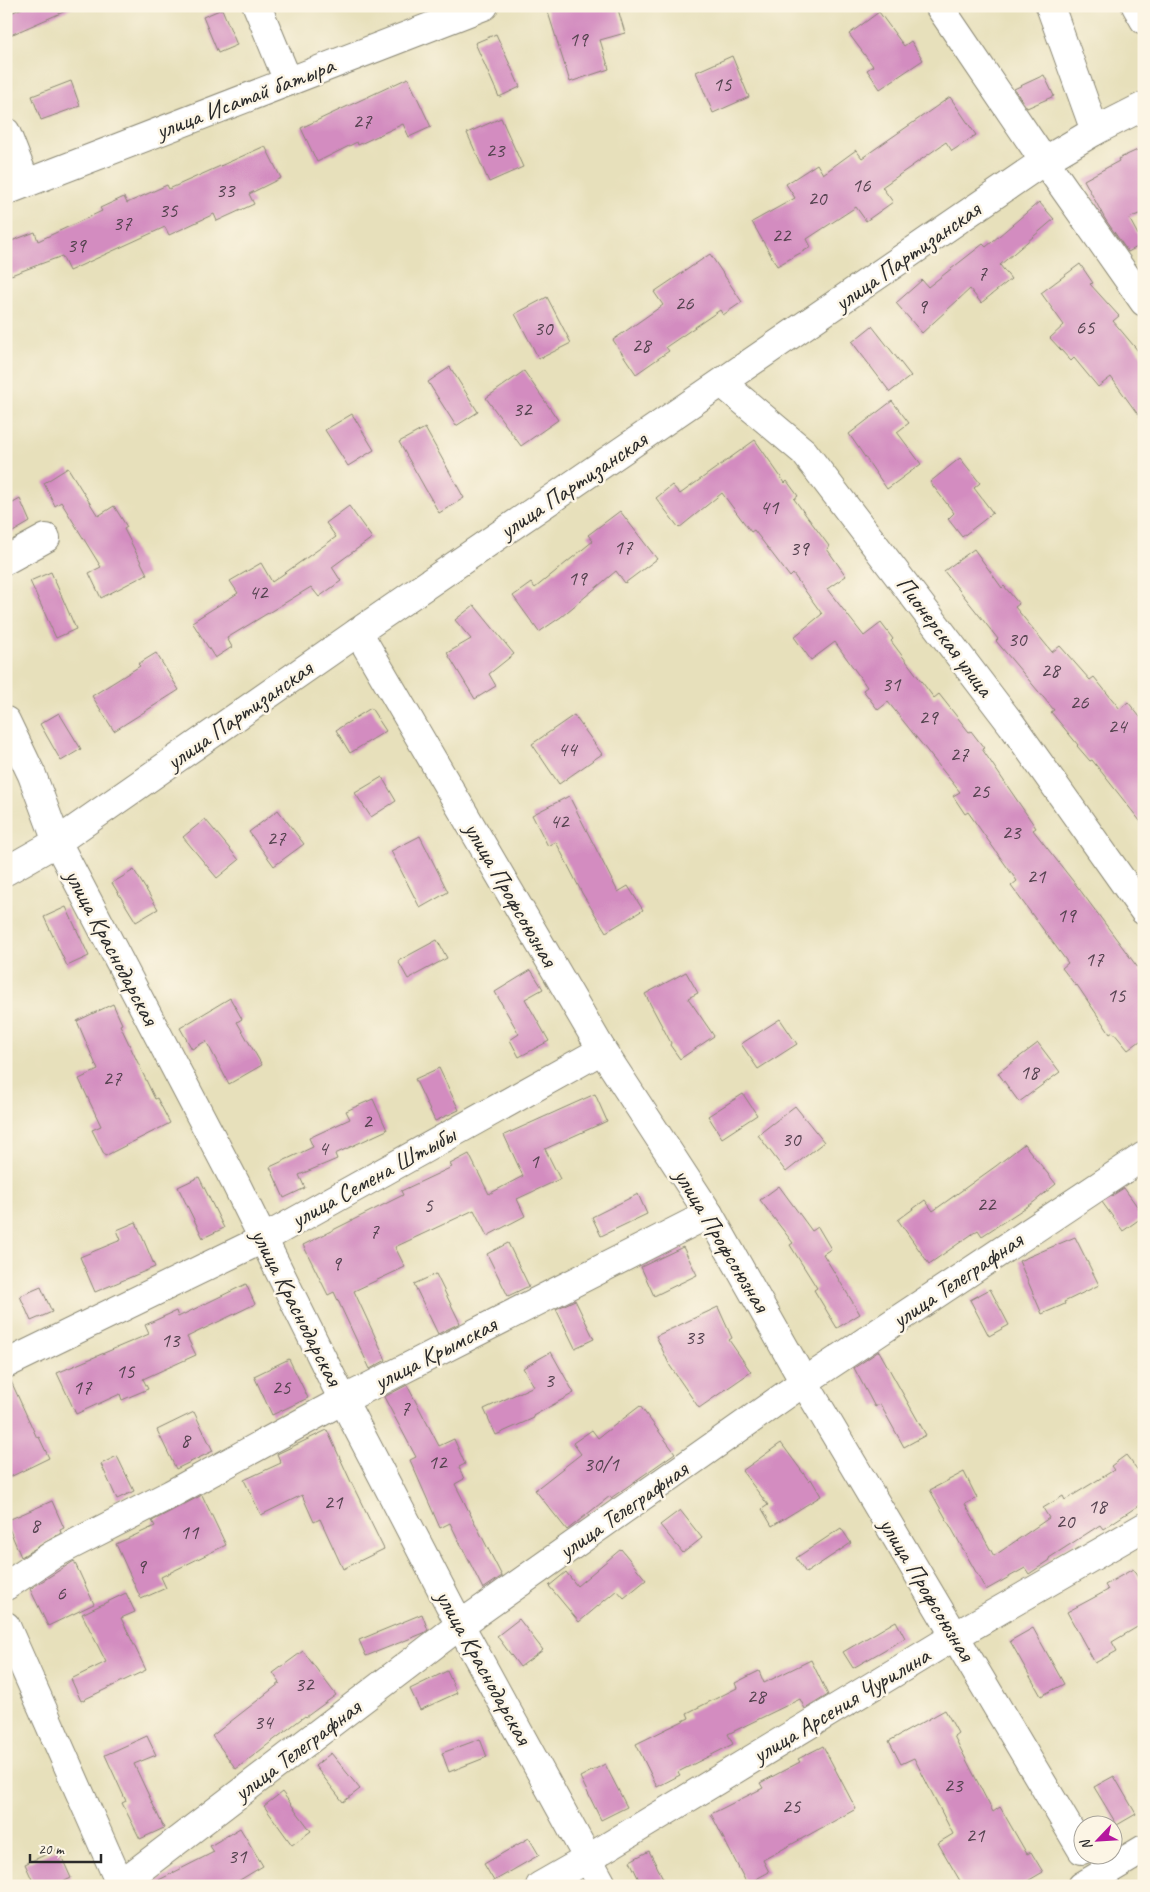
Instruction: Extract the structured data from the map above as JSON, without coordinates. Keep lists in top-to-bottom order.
{
  "streets": {
    "street": [
      "улица Исатай батыра",
      "улица Партизанская",
      "Пионерская улица",
      "улица Профсоюзная",
      "улица Краснодарская",
      "улица Семена Штыбы",
      "улица Телеграфная",
      "улица Крымская",
      "улица Арсения Чурилина"
    ]
  },
  "crossings": [
    ["улица Партизанская", "Пионерская улица"],
    ["улица Партизанская", "улица Профсоюзная"],
    ["улица Партизанская", "улица Краснодарская"],
    ["улица Профсоюзная", "улица Семена Штыбы"],
    ["улица Профсоюзная", "улица Телеграфная"],
    ["улица Профсоюзная", "улица Крымская"],
    ["улица Профсоюзная", "улица Арсения Чурилина"],
    ["улица Краснодарская", "улица Семена Штыбы"],
    ["улица Краснодарская", "улица Телеграфная"],
    ["улица Краснодарская", "улица Крымская"],
    ["улица Краснодарская", "улица Арсения Чурилина"]
  ],
  "house_numbers": [
    "19",
    "15",
    "27",
    "23",
    "16",
    "33",
    "20",
    "35",
    "37",
    "22",
    "39",
    "7",
    "26",
    "9",
    "65",
    "30",
    "28",
    "32",
    "41",
    "17",
    "39",
    "19",
    "42",
    "30",
    "28",
    "31",
    "26",
    "29",
    "24",
    "44",
    "27",
    "25",
    "42",
    "23",
    "27",
    "21",
    "19",
    "17",
    "15",
    "18",
    "27",
    "2",
    "30",
    "4",
    "1",
    "22",
    "5",
    "7",
    "9",
    "33",
    "13",
    "15",
    "3",
    "17",
    "25",
    "7",
    "8",
    "12",
    "30/1",
    "21",
    "18",
    "20",
    "8",
    "11",
    "9",
    "6",
    "32",
    "28",
    "34",
    "23",
    "25",
    "21",
    "31"
  ],
  "scale_bar": "20 m",
  "north": "bottom left"
}
